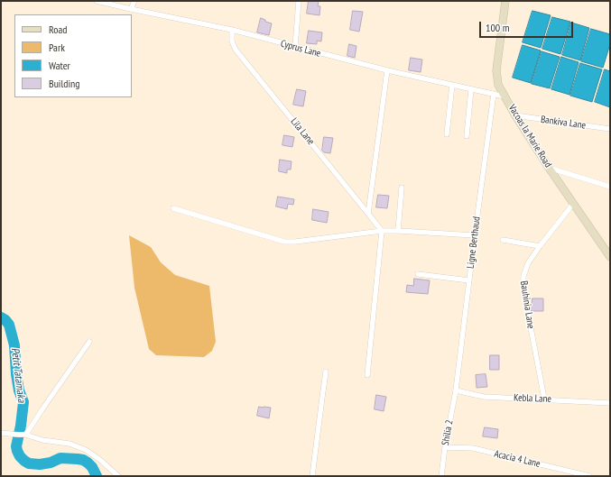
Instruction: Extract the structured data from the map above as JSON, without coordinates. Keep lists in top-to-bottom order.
{
  "streets": {
    "main road": ["Vacoas la Marie Road"],
    "street": [
      "Cyprus Lane",
      "Bankiva Lane",
      "Lila Lane",
      "Ligne Berthaud",
      "Bauhinia Lane",
      "Kebla Lane",
      "Shilia 2",
      "Acacia 4 Lane"
    ]
  },
  "crossings": [
    ["Cyprus Lane", "Lila Lane"],
    ["Cyprus Lane", "Vacoas la Marie Road"],
    ["Cyprus Lane", "Ligne Berthaud"],
    ["Bankiva Lane", "Vacoas la Marie Road"],
    ["Vacoas la Marie Road", "Bauhinia Lane"],
    ["Ligne Berthaud", "Kebla Lane"],
    ["Ligne Berthaud", "Shilia 2"],
    ["Bauhinia Lane", "Kebla Lane"],
    ["Kebla Lane", "Shilia 2"],
    ["Shilia 2", "Acacia 4 Lane"]
  ],
  "water": ["Petit Tatamaka"],
  "legend": [
    "Road",
    "Park",
    "Water",
    "Building"
  ],
  "scale_bar": "100 m"
}
